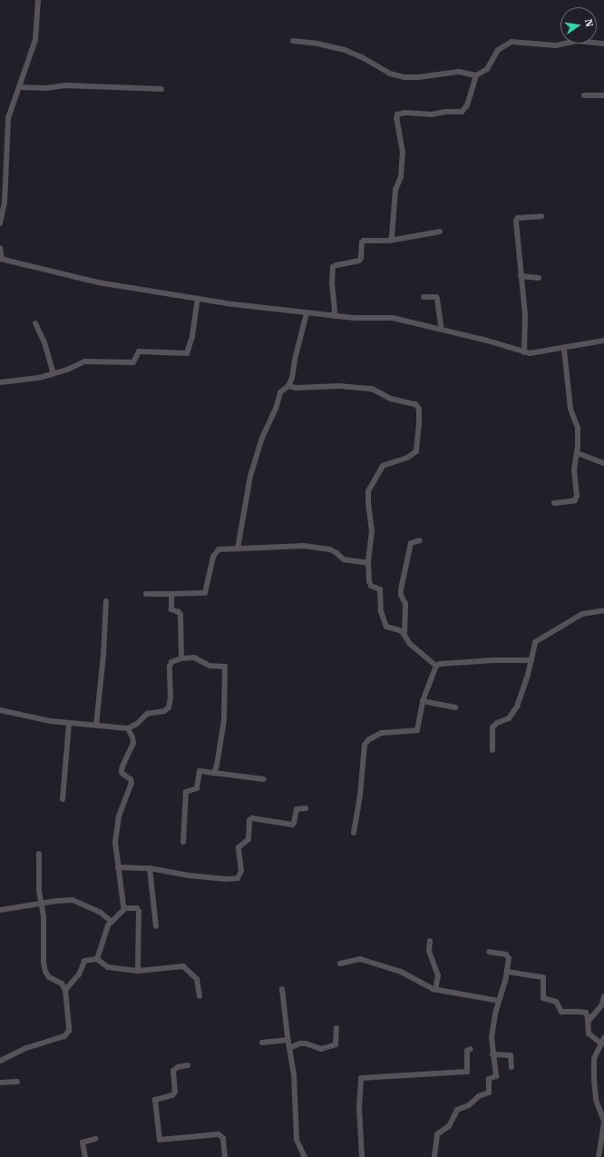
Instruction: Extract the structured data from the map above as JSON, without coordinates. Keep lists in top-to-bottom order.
{
  "north": "right"
}
